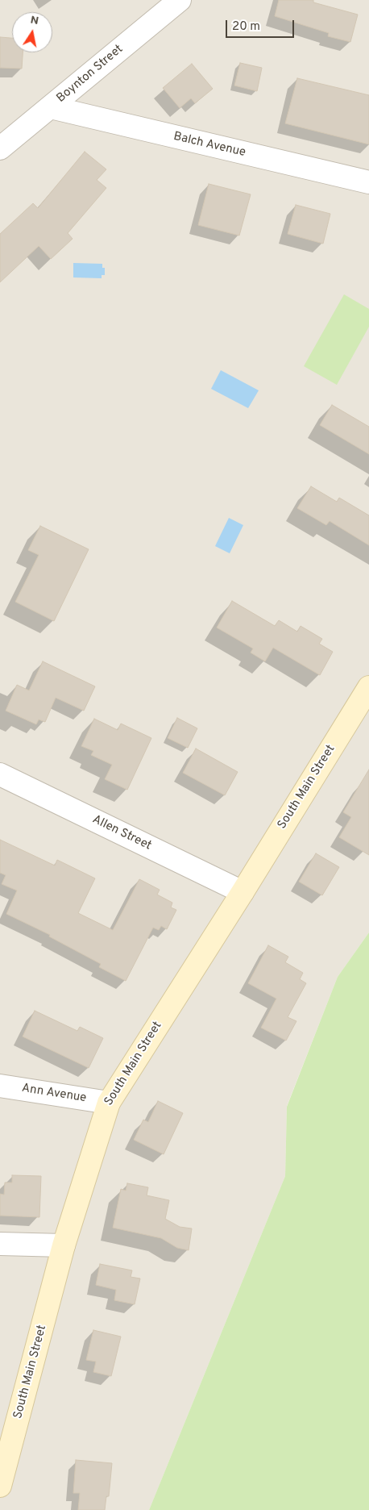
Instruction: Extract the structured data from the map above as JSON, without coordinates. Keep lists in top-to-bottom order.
{
  "streets": {
    "main road": ["South Main Street"],
    "street": [
      "Boynton Street",
      "Balch Avenue",
      "Allen Street",
      "Ann Avenue"
    ]
  },
  "crossings": [
    ["Boynton Street", "Balch Avenue"],
    ["South Main Street", "Allen Street"],
    ["South Main Street", "Ann Avenue"]
  ],
  "scale_bar": "20 m",
  "north": "top"
}
